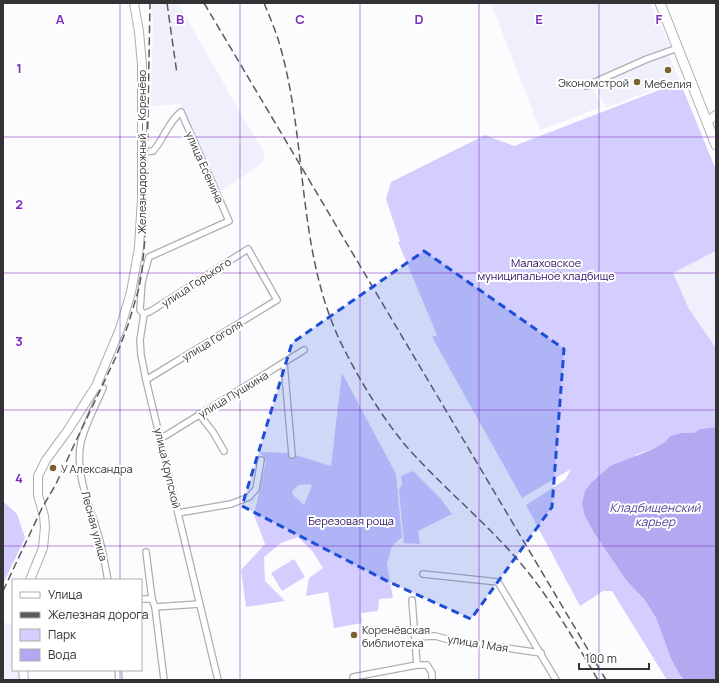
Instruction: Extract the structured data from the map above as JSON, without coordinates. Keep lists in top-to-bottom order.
{
  "streets": {
    "main road": ["Железнодорожный — Коренёво"],
    "street": [
      "улица Есенина",
      "улица Горького",
      "улица Гоголя",
      "улица Пушкина",
      "улица Крупской",
      "Лесная улица",
      "улица 1 Мая"
    ]
  },
  "crossings": [
    ["Железнодорожный — Коренёво", "улица Есенина"],
    ["Железнодорожный — Коренёво", "Лесная улица"],
    ["улица Есенина", "улица Крупской"],
    ["улица Горького", "улица Гоголя"],
    ["улица Горького", "улица Крупской"],
    ["улица Гоголя", "улица Крупской"],
    ["улица Пушкина", "улица Крупской"]
  ],
  "water": ["Кладбищенский карьер"],
  "parks": ["Малаховское муниципальное кладбище", "Березовая роща"],
  "places": [
    "Мебелия",
    "Экономстрой",
    "У Александра",
    "Коренёвская библиотека"
  ],
  "legend": [
    "Улица",
    "Железная дорога",
    "Парк",
    "Вода"
  ],
  "scale_bar": "100 m",
  "grid": {
    "columns": [
      "A",
      "B",
      "C",
      "D",
      "E",
      "F"
    ],
    "rows": [
      "1",
      "2",
      "3",
      "4"
    ]
  }
}
